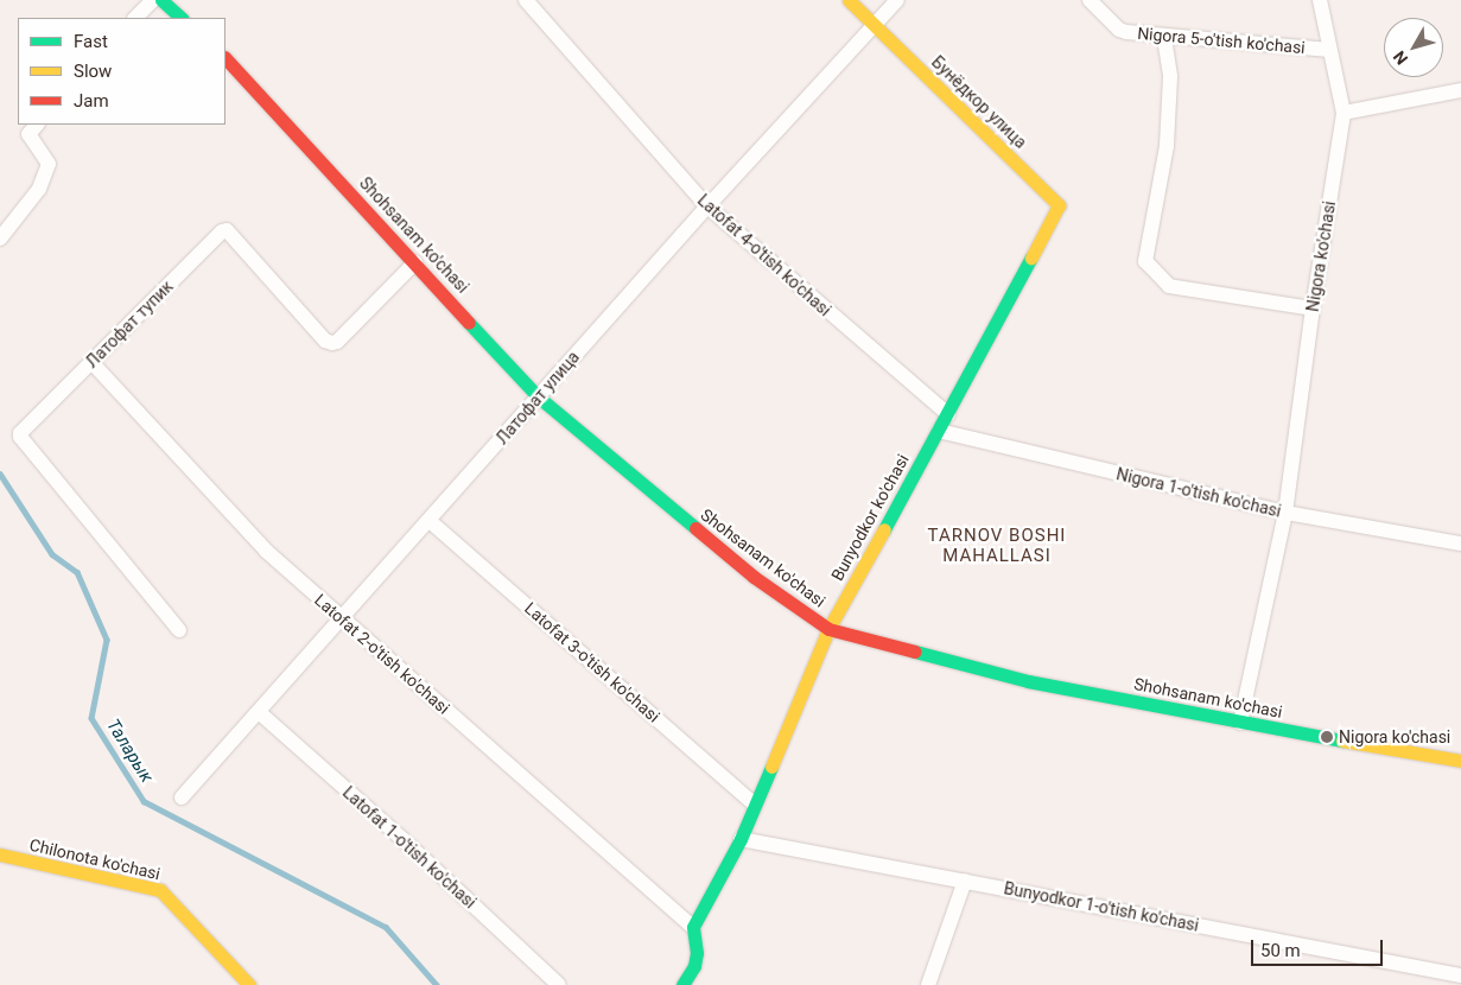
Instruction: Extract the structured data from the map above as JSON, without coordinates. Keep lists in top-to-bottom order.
{
  "streets": {
    "street": [
      "Nigora 5-o'tish ko'chasi",
      "Бунёдкор улица",
      "Shohsanam ko'chasi",
      "Latofat 4-o'tish ko'chasi",
      "Nigora ko'chasi",
      "Латофат тупик",
      "Латофат улица",
      "Nigora 1-o'tish ko'chasi",
      "Bunyodkor ko'chasi",
      "Latofat 2-o'tish ko'chasi",
      "Latofat 3-o'tish ko'chasi",
      "Latofat 1-o'tish ko'chasi",
      "Chilonota ko'chasi",
      "Bunyodkor 1-o'tish ko'chasi"
    ]
  },
  "crossings": [
    ["Nigora 5-o'tish ko'chasi", "Nigora ko'chasi"],
    ["Бунёдкор улица", "Латофат улица"],
    ["Бунёдкор улица", "Bunyodkor ko'chasi"],
    ["Shohsanam ko'chasi", "Nigora ko'chasi"],
    ["Shohsanam ko'chasi", "Латофат тупик"],
    ["Shohsanam ko'chasi", "Латофат улица"],
    ["Shohsanam ko'chasi", "Bunyodkor ko'chasi"],
    ["Latofat 4-o'tish ko'chasi", "Латофат улица"],
    ["Latofat 4-o'tish ko'chasi", "Bunyodkor ko'chasi"],
    ["Nigora ko'chasi", "Nigora 1-o'tish ko'chasi"],
    ["Латофат тупик", "Latofat 2-o'tish ko'chasi"],
    ["Латофат улица", "Latofat 2-o'tish ko'chasi"],
    ["Латофат улица", "Latofat 3-o'tish ko'chasi"],
    ["Латофат улица", "Latofat 1-o'tish ko'chasi"],
    ["Nigora 1-o'tish ko'chasi", "Bunyodkor ko'chasi"],
    ["Bunyodkor ko'chasi", "Latofat 2-o'tish ko'chasi"],
    ["Bunyodkor ko'chasi", "Latofat 3-o'tish ko'chasi"],
    ["Bunyodkor ko'chasi", "Bunyodkor 1-o'tish ko'chasi"]
  ],
  "districts": ["TARNOV BOSHI MAHALLASI"],
  "water": ["Таларык"],
  "places": ["Nigora ko'chasi"],
  "legend": ["Fast", "Slow", "Jam"],
  "scale_bar": "50 m",
  "north": "bottom left"
}
